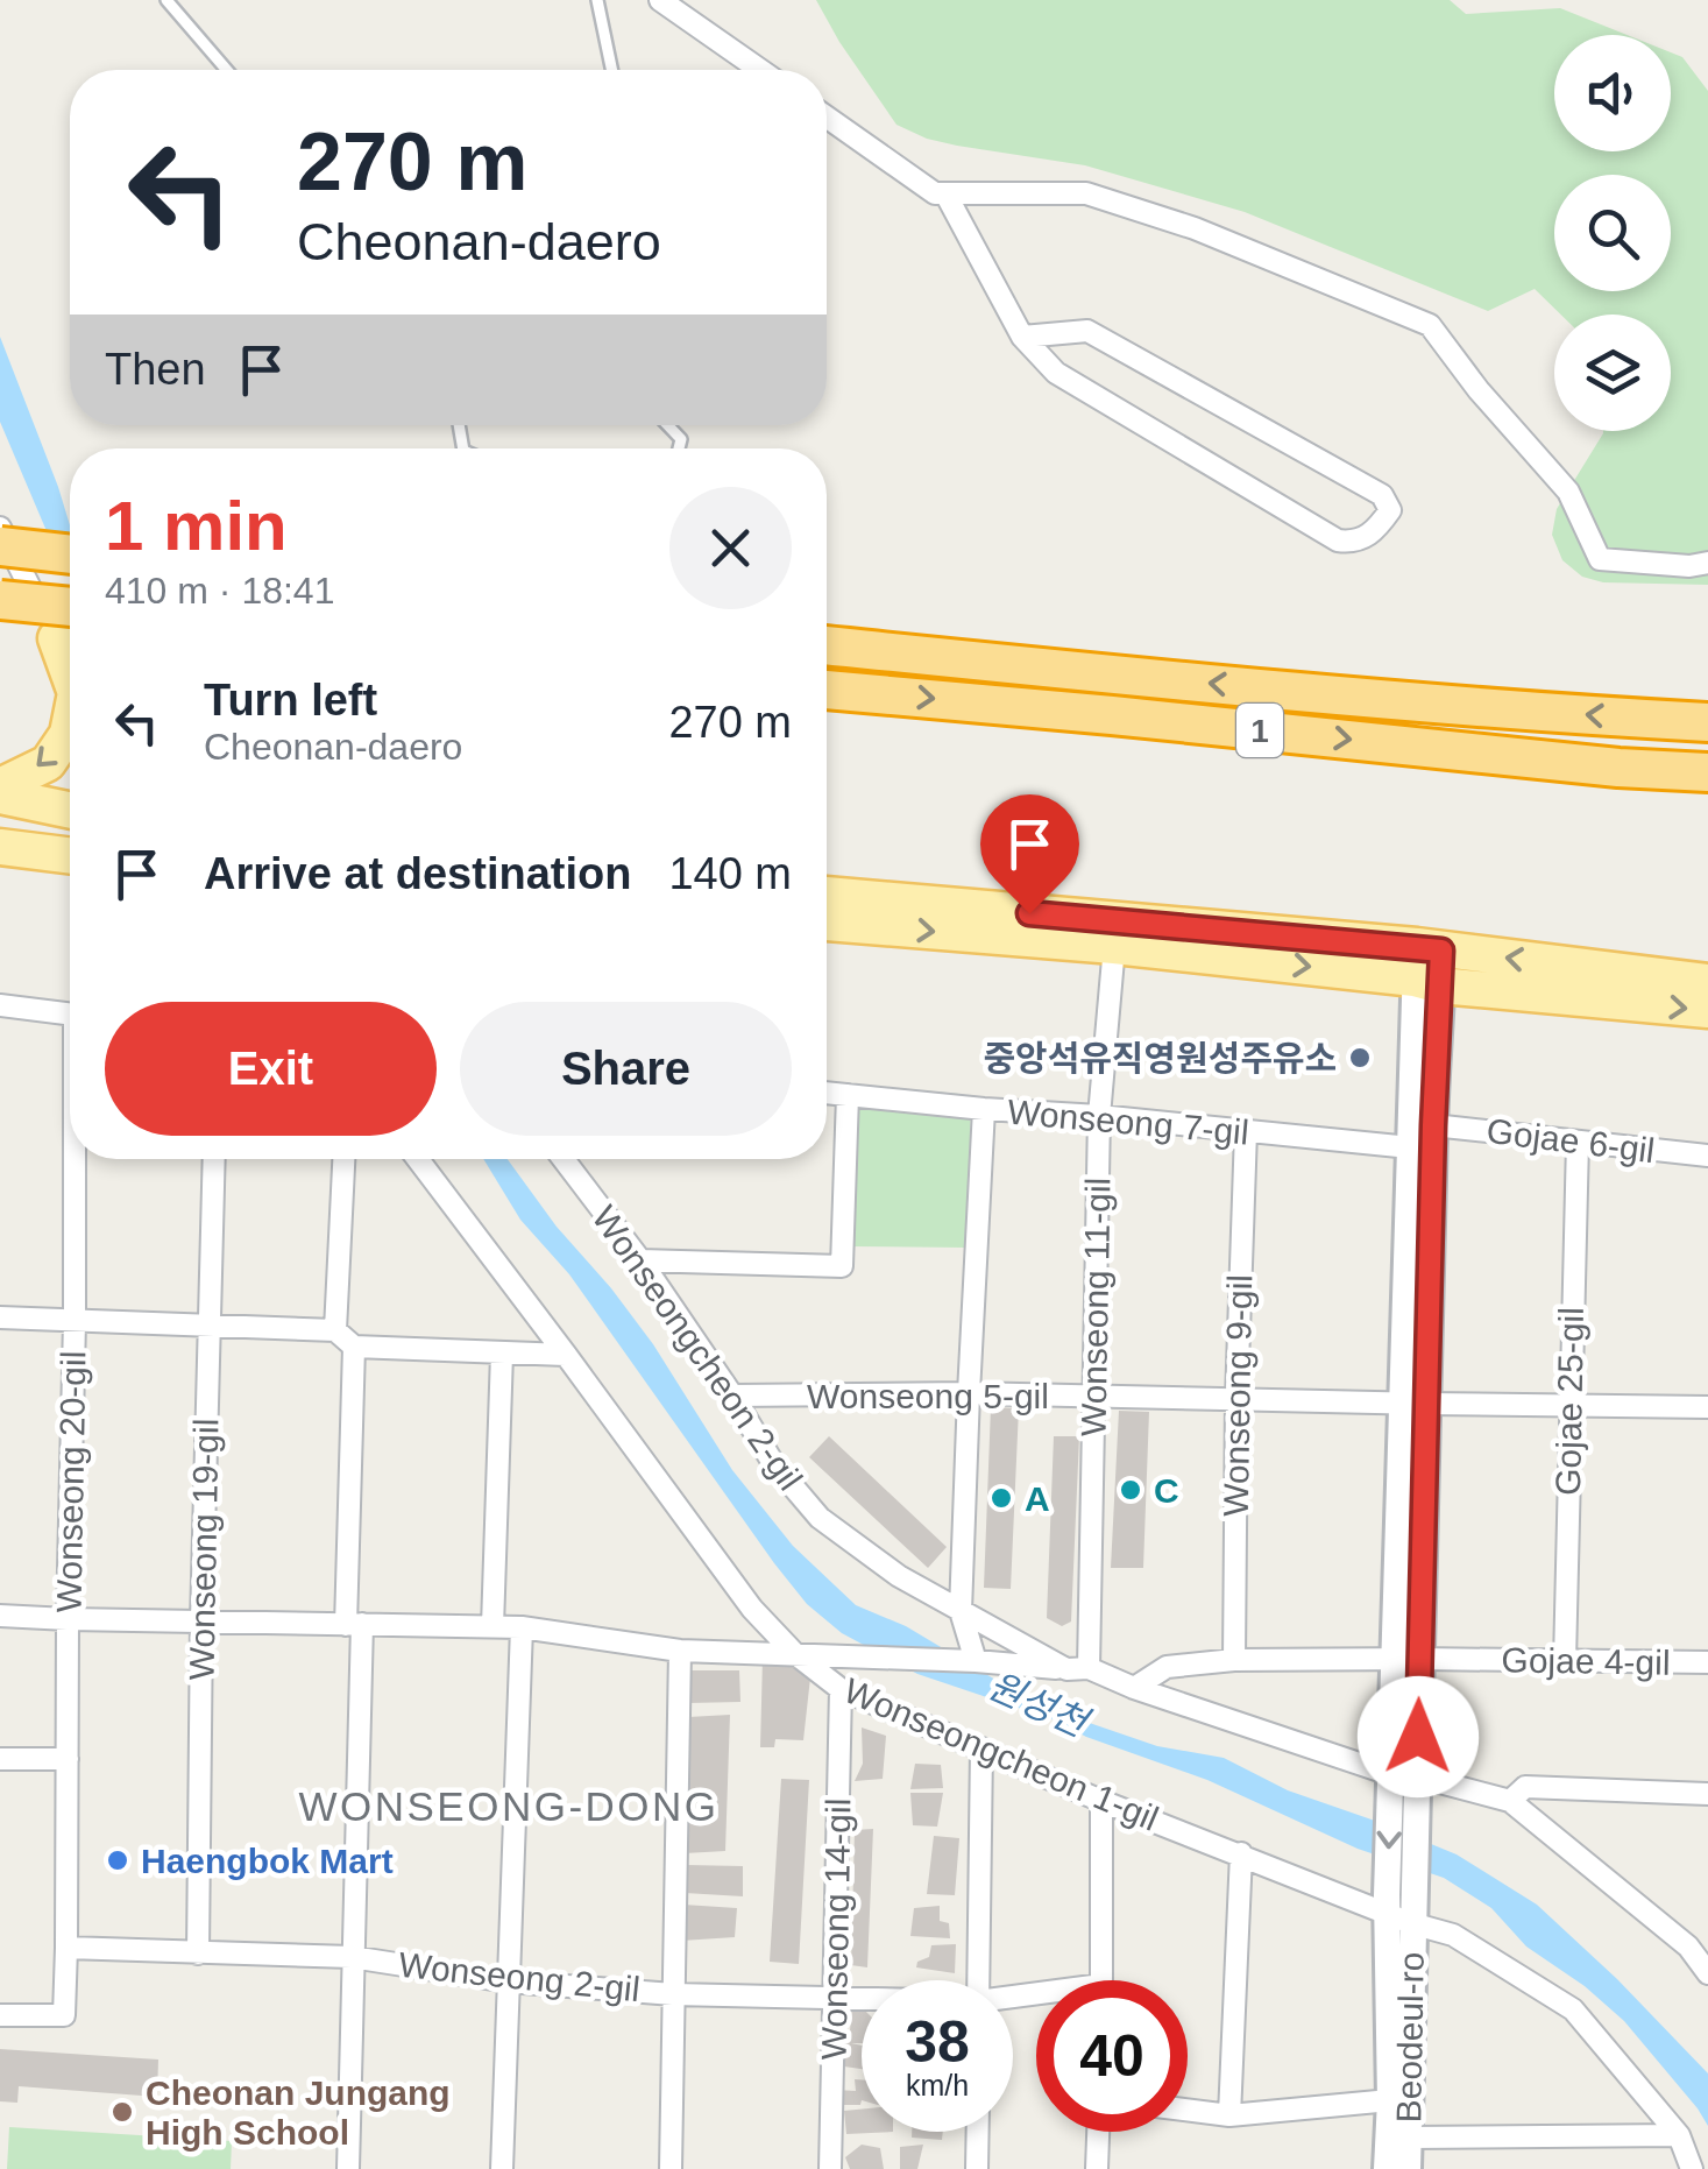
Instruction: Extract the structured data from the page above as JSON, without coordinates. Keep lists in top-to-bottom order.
{
  "streets": {
    "highway": ["1"],
    "street": [
      "Wonseong 7-gil",
      "Gojae 6-gil",
      "Wonseong 11-gil",
      "Wonseongcheon 2-gil",
      "Wonseong 5-gil",
      "Wonseong 9-gil",
      "Gojae 25-gil",
      "Wonseong 20-gil",
      "Wonseong 19-gil",
      "Gojae 4-gil",
      "Wonseongcheon 1-gil",
      "Wonseong 14-gil",
      "Wonseong 2-gil",
      "Beodeul-ro"
    ]
  },
  "crossings": [
    ["Wonseong 7-gil", "Wonseong 11-gil"],
    ["Wonseong 7-gil", "Wonseong 9-gil"],
    ["Gojae 6-gil", "Gojae 25-gil"],
    ["Wonseong 11-gil", "Wonseongcheon 2-gil"],
    ["Wonseong 11-gil", "Wonseong 5-gil"],
    ["Wonseongcheon 2-gil", "Wonseong 5-gil"],
    ["Wonseongcheon 2-gil", "Gojae 4-gil"],
    ["Wonseong 5-gil", "Wonseong 9-gil"],
    ["Wonseong 5-gil", "Gojae 25-gil"],
    ["Wonseong 9-gil", "Gojae 4-gil"],
    ["Gojae 25-gil", "Gojae 4-gil"],
    ["Wonseong 20-gil", "Wonseong 2-gil"],
    ["Wonseong 19-gil", "Wonseong 2-gil"],
    ["Wonseongcheon 1-gil", "Wonseong 14-gil"],
    ["Wonseongcheon 1-gil", "Beodeul-ro"],
    ["Wonseong 14-gil", "Wonseong 2-gil"]
  ],
  "districts": ["WONSEONG-DONG"],
  "water": ["원성천"],
  "places": [
    "중앙석유직영원성주유소",
    "C",
    "A",
    "Haengbok Mart",
    "Cheonan Jungang High School"
  ],
  "page": {
    "turn": ["270 m", "Cheonan-daero"],
    "then": "Then",
    "heading": ["1 min", "410 m · 18:41"],
    "list": [
      {
        "name": "Turn left",
        "note": "Cheonan-daero",
        "value": "270 m"
      },
      {
        "name": "Arrive at destination",
        "value": "140 m"
      }
    ],
    "buttons": ["Exit", "Share"],
    "speed": "38 km/h",
    "limit": "40"
  }
}
